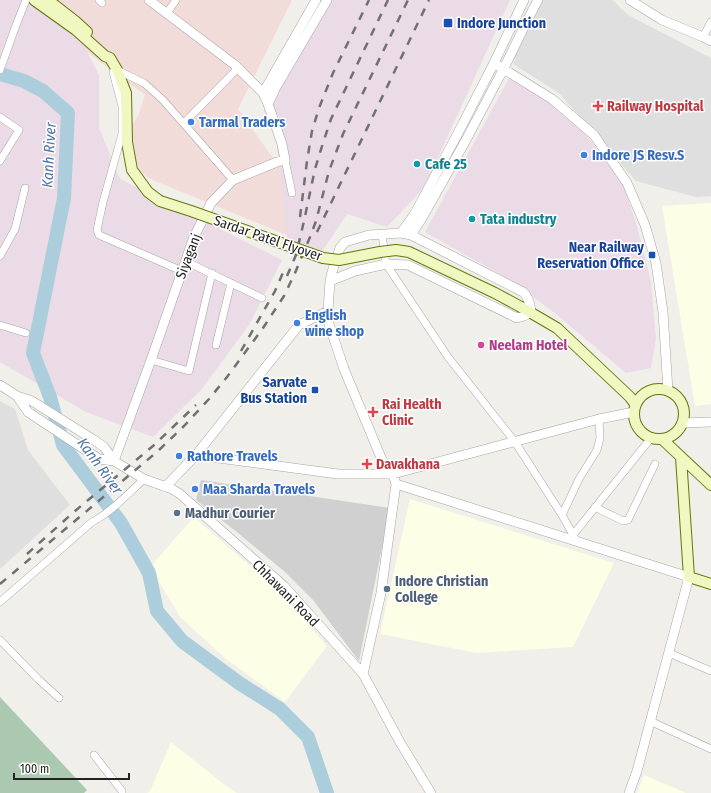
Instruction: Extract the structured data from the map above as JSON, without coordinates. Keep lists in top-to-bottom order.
{
  "streets": {
    "main road": ["Sardar Patel Flyover"],
    "street": ["Siyaganj", "Chhawani Road"]
  },
  "crossings": [
    ["Siyaganj", "Chhawani Road"]
  ],
  "water": ["Kanh River"],
  "places": {
    "transit": ["Indore Junction", "Near Railway Reservation Office", "Sarvate Bus Station"],
    "health": ["Railway Hospital", "Rai Health Clinic", "Davakhana"],
    "other": [
      "Tarmal Traders",
      "Indore JS Resv.S",
      "Cafe 25",
      "Tata industry",
      "English wine shop",
      "Neelam Hotel",
      "Rathore Travels",
      "Maa Sharda Travels",
      "Madhur Courier",
      "Indore Christian College"
    ]
  },
  "scale_bar": "100 m"
}
